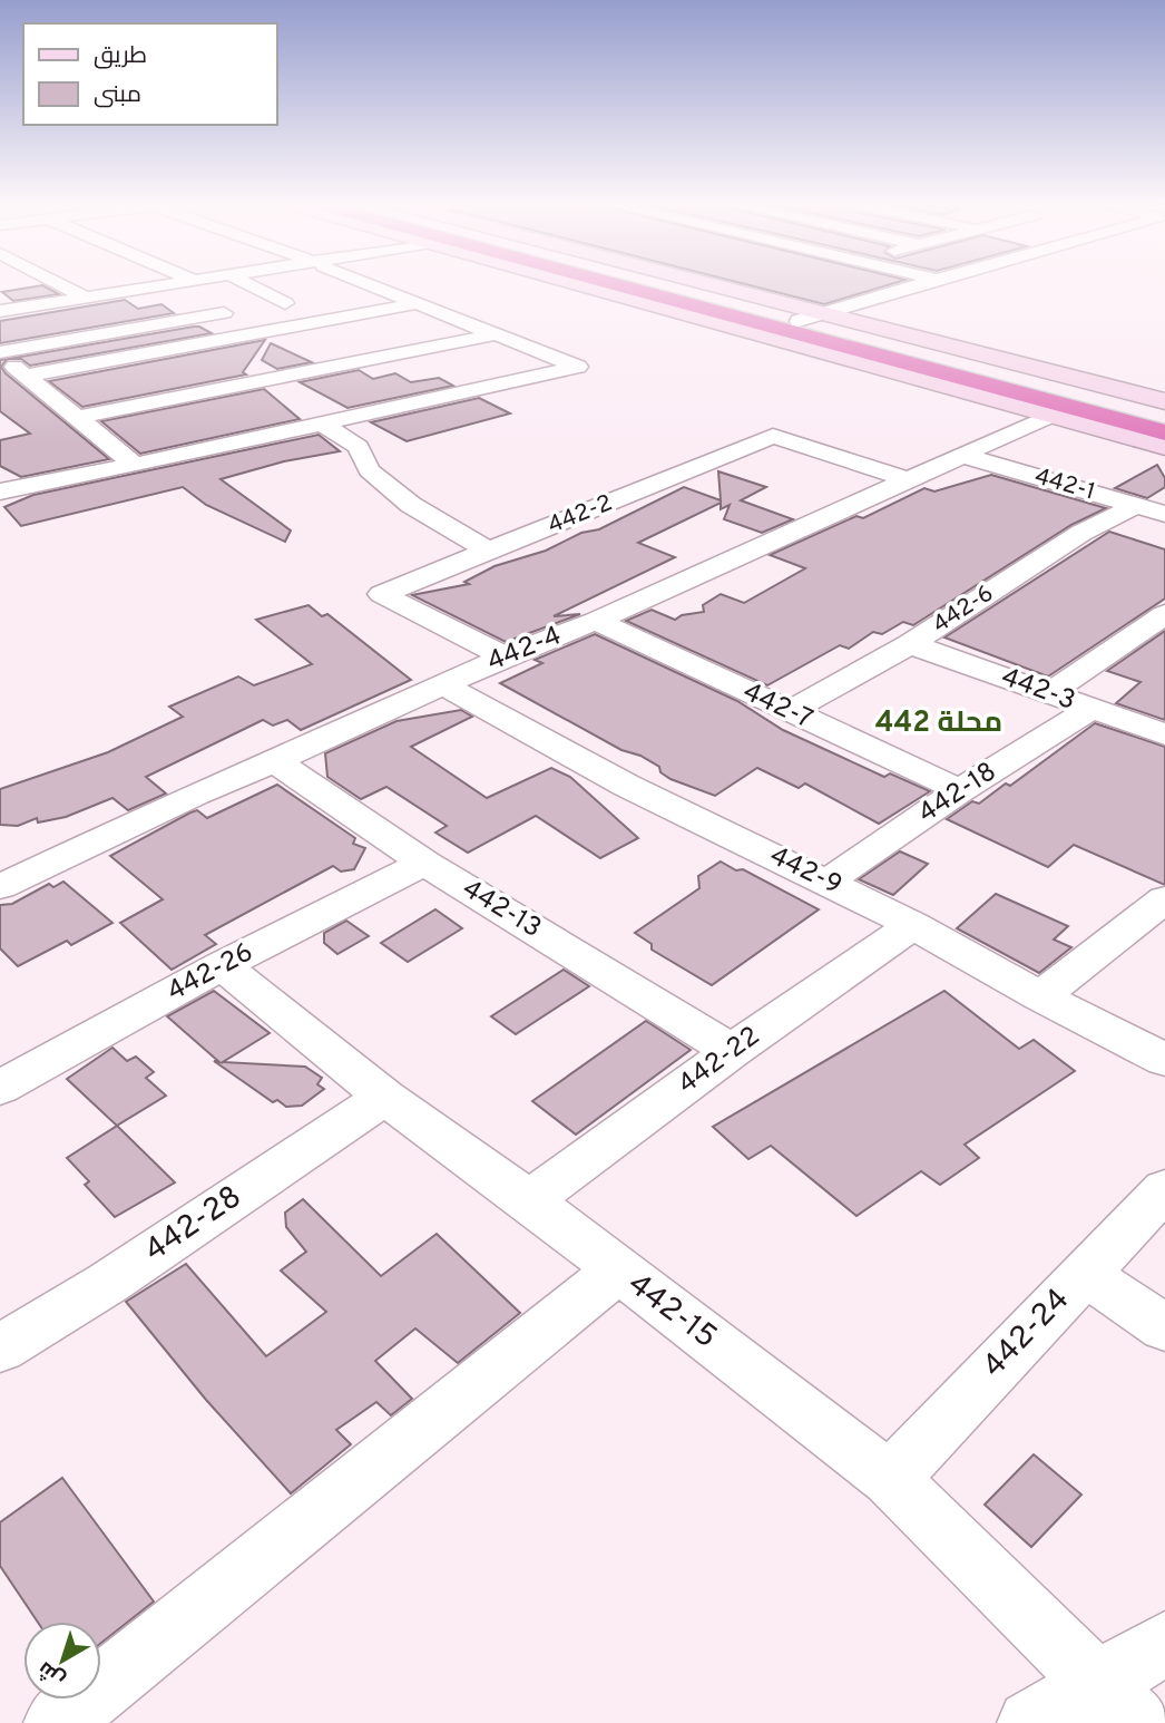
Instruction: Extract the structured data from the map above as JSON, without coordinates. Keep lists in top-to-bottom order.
{
  "streets": {
    "street": [
      "442-1",
      "442-2",
      "442-6",
      "442-4",
      "442-3",
      "442-7",
      "442-18",
      "442-9",
      "442-13",
      "442-26",
      "442-22",
      "442-28",
      "442-15",
      "442-24"
    ]
  },
  "crossings": [
    ["442-1", "442-6"],
    ["442-1", "442-4"],
    ["442-2", "442-4"],
    ["442-6", "442-3"],
    ["442-6", "442-7"],
    ["442-4", "442-7"],
    ["442-4", "442-9"],
    ["442-4", "442-13"],
    ["442-3", "442-18"],
    ["442-7", "442-18"],
    ["442-18", "442-9"],
    ["442-9", "442-22"],
    ["442-13", "442-26"],
    ["442-13", "442-22"],
    ["442-26", "442-15"],
    ["442-22", "442-15"],
    ["442-28", "442-15"],
    ["442-15", "442-24"]
  ],
  "districts": ["محلة 442"],
  "legend": ["طريق", "مبنى"],
  "north": "bottom left"
}
